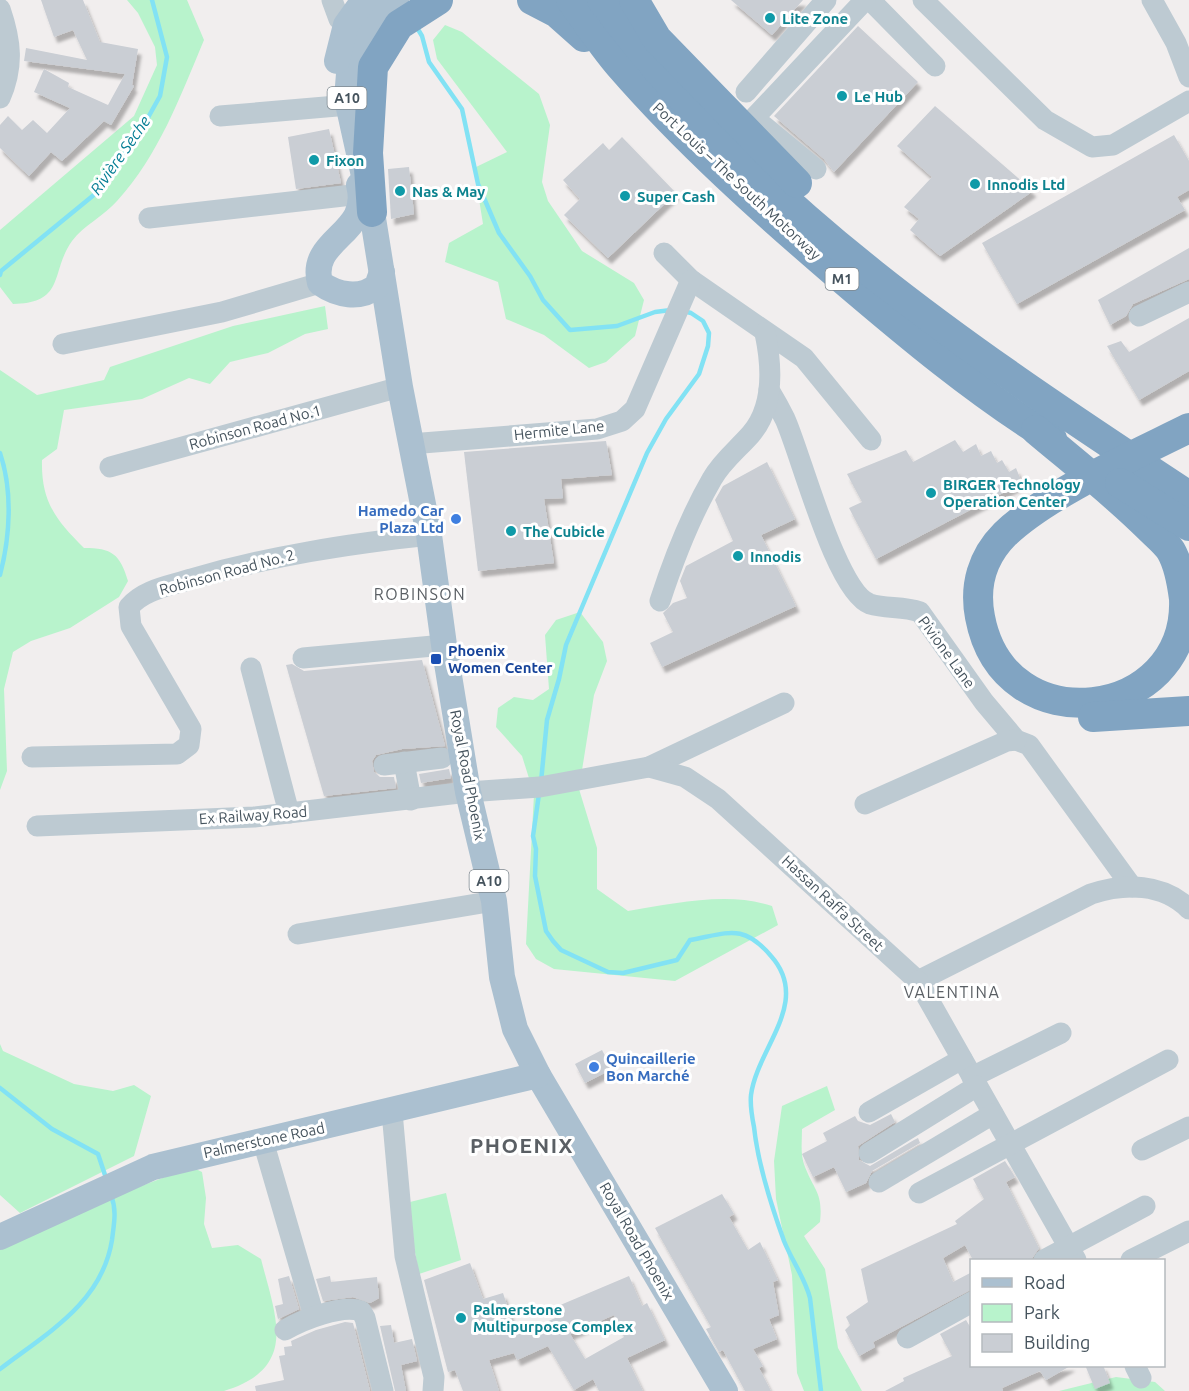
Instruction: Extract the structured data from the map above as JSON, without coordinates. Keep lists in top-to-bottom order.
{
  "streets": {
    "highway": ["Port Louis – The South Motorway", "M1"],
    "main road": ["A10", "Royal Road Phoenix", "Palmerstone Road"],
    "street": [
      "Robinson Road No.1",
      "Hermite Lane",
      "Robinson Road No. 2",
      "Pivione Lane",
      "Ex Railway Road",
      "Hassan Raffa Street"
    ]
  },
  "crossings": [
    ["A10", "Royal Road Phoenix"],
    ["Robinson Road No.1", "Royal Road Phoenix"],
    ["Hermite Lane", "Royal Road Phoenix"],
    ["Robinson Road No. 2", "Royal Road Phoenix"],
    ["Royal Road Phoenix", "Ex Railway Road"],
    ["Royal Road Phoenix", "Hassan Raffa Street"],
    ["Royal Road Phoenix", "Palmerstone Road"],
    ["Ex Railway Road", "Hassan Raffa Street"]
  ],
  "districts": ["ROBINSON", "VALENTINA", "PHOENIX"],
  "water": ["Rivière Sèche"],
  "places": {
    "other": [
      "Lite Zone",
      "Le Hub",
      "Fixon",
      "Innodis Ltd",
      "Nas & May",
      "Super Cash",
      "BIRGER Technology Operation Center",
      "Hamedo Car Plaza Ltd",
      "The Cubicle",
      "Innodis",
      "Quincaillerie Bon Marché",
      "Palmerstone Multipurpose Complex"
    ],
    "transit": ["Phoenix Women Center"]
  },
  "legend": ["Road", "Park", "Building"]
}
